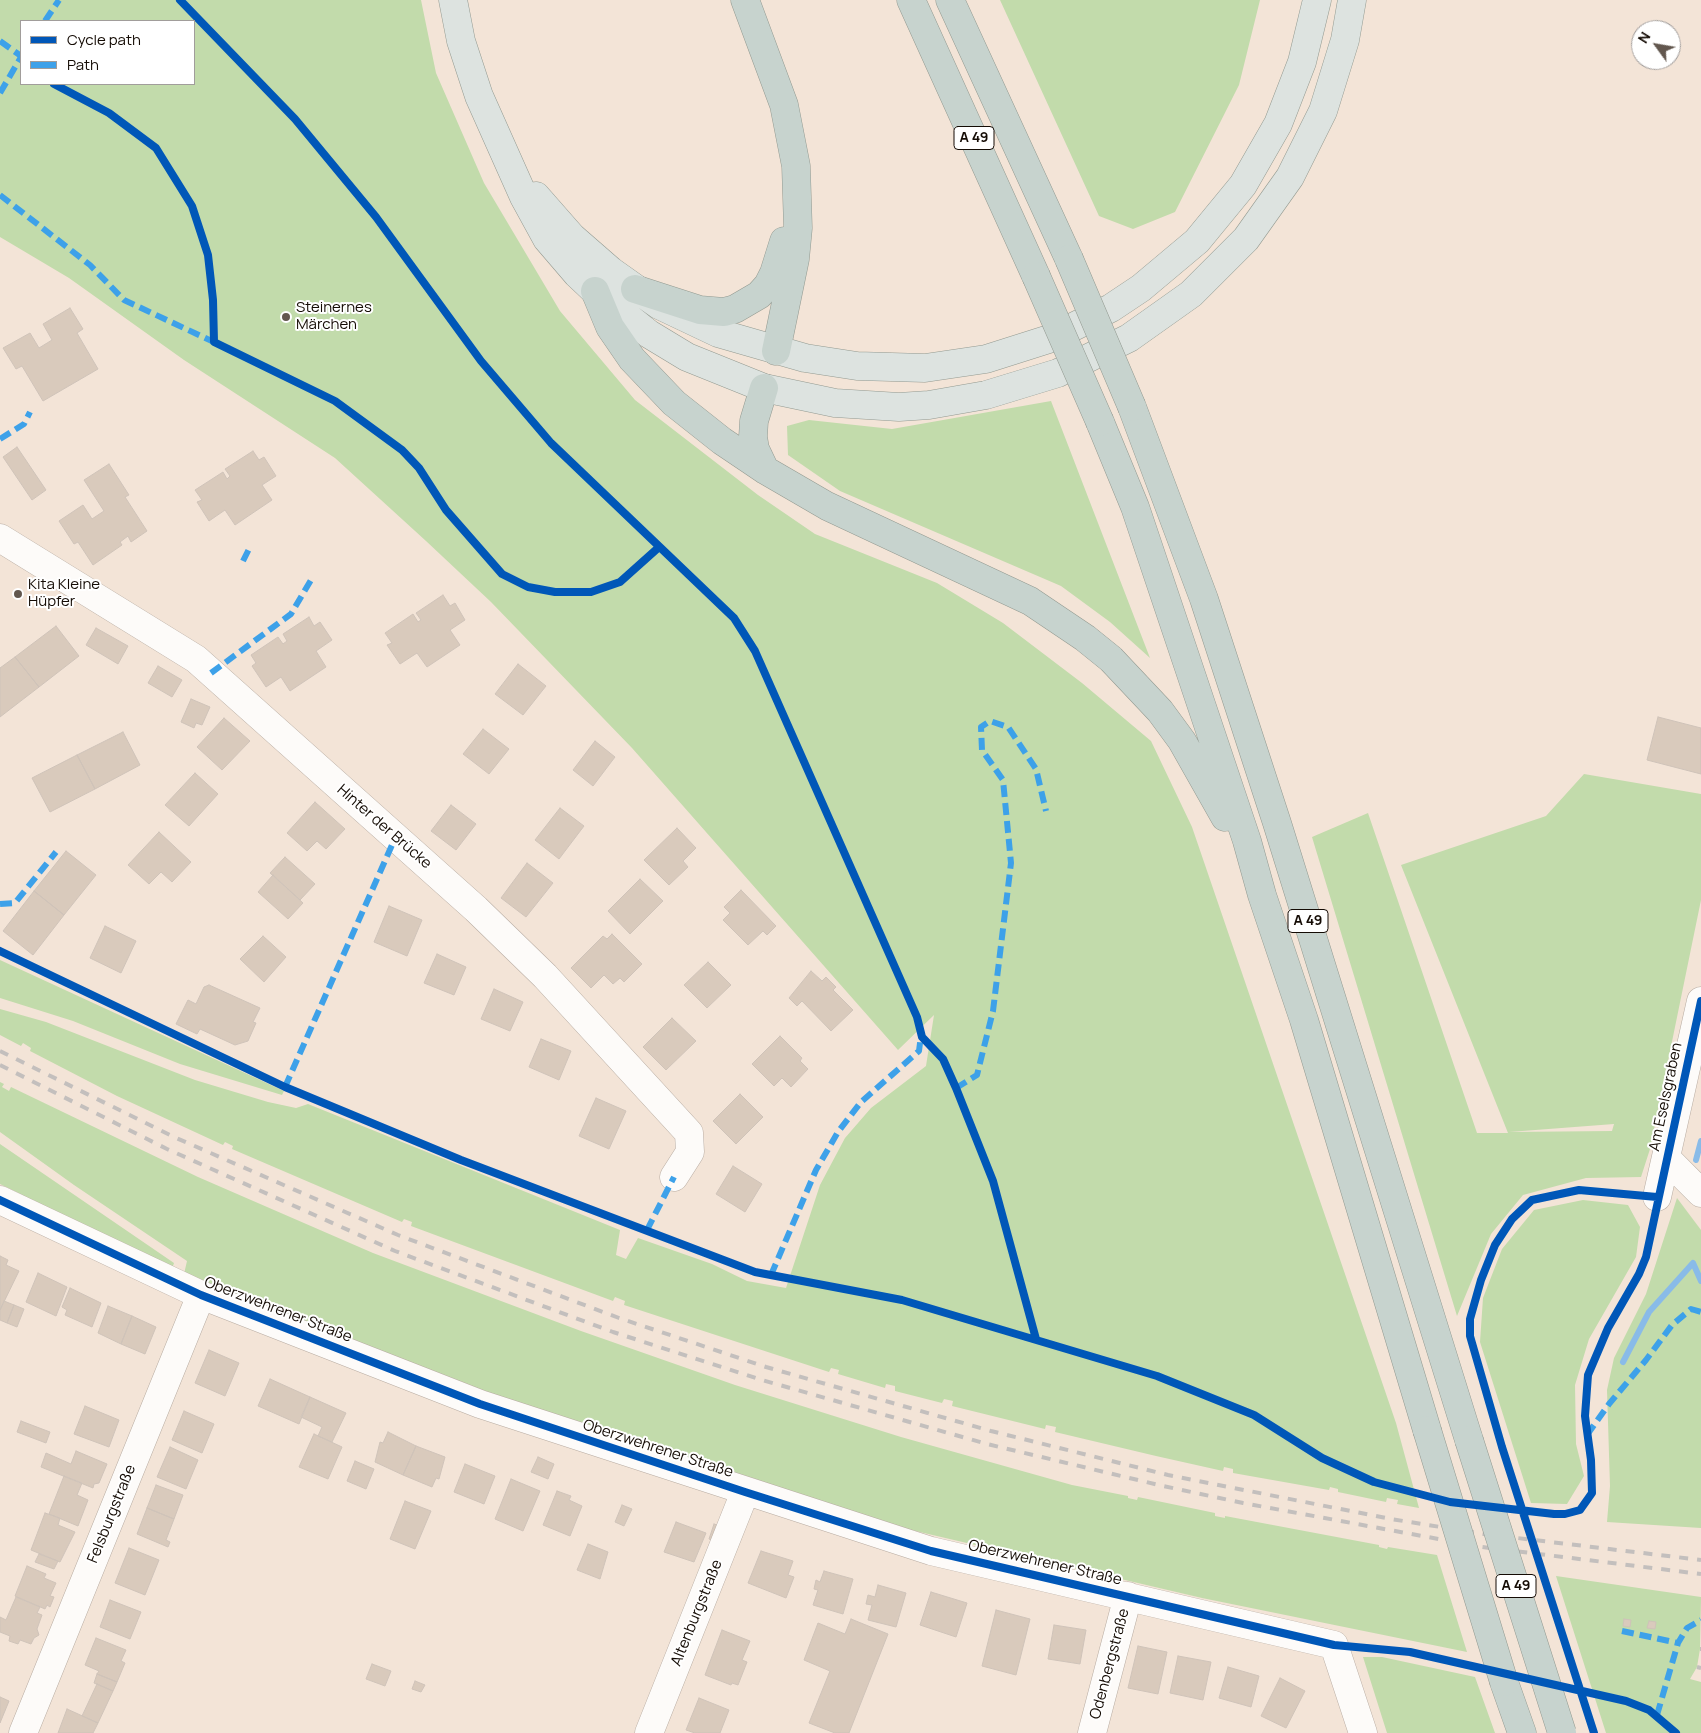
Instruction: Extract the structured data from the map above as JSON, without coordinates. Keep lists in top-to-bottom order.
{
  "streets": {
    "highway": ["A 49"],
    "street": [
      "Hinter der Brücke",
      "Am Eselsgraben",
      "Oberzwehrener Straße",
      "Felsburgstraße",
      "Altenburgstraße",
      "Odenbergstraße"
    ]
  },
  "crossings": [
    ["Oberzwehrener Straße", "Felsburgstraße"],
    ["Oberzwehrener Straße", "Altenburgstraße"],
    ["Oberzwehrener Straße", "Odenbergstraße"]
  ],
  "places": ["Steinernes Märchen", "Kita Kleine Hüpfer"],
  "legend": ["Cycle path", "Path"],
  "north": "top left"
}
